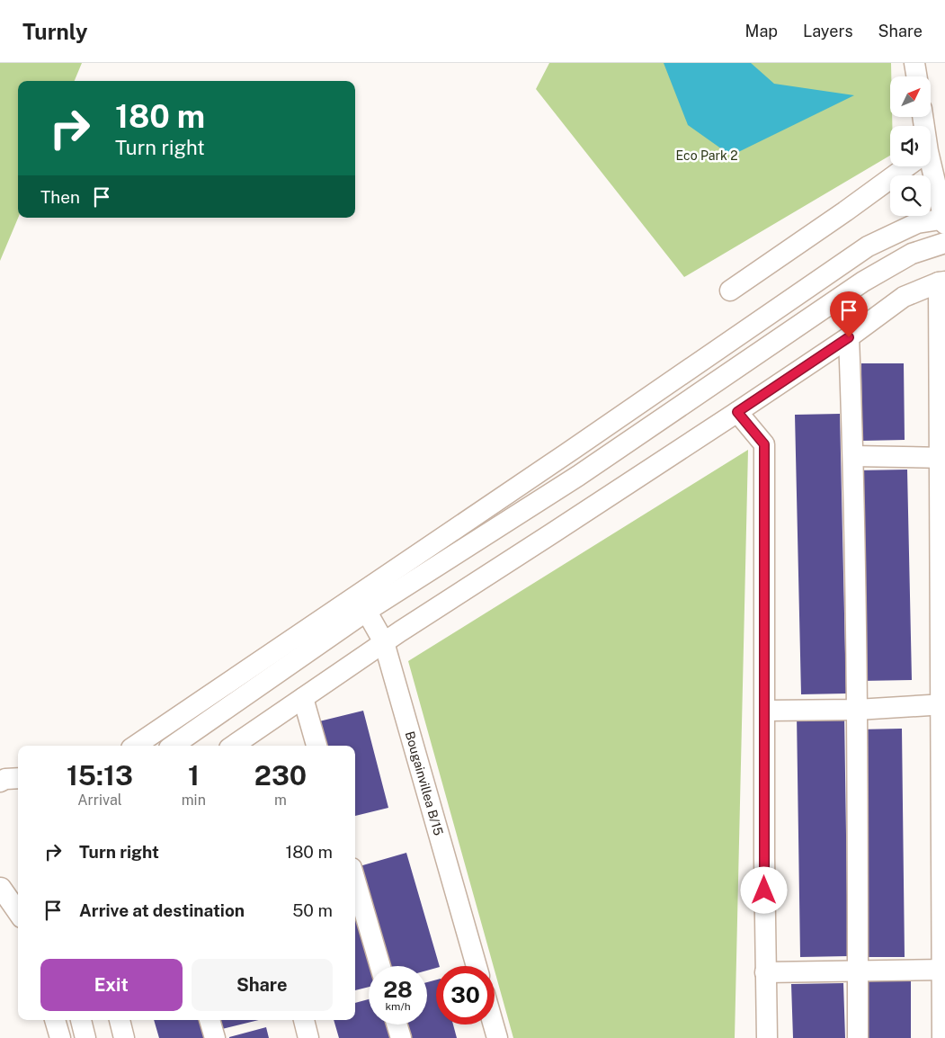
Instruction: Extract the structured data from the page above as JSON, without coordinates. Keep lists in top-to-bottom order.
{
  "streets": {
    "street": ["Bougainvillea B/15"]
  },
  "parks": ["Eco Park 2"],
  "north": "top right",
  "page": {
    "header": "Turnly",
    "nav": ["Map", "Layers", "Share"],
    "turn": ["180 m", "Turn right"],
    "then": "Then",
    "eta": [
      "15:13",
      "Arrival",
      "1",
      "min",
      "230",
      "m"
    ],
    "list": [
      {
        "name": "Turn right",
        "value": "180 m"
      },
      {
        "name": "Arrive at destination",
        "value": "50 m"
      }
    ],
    "buttons": ["Exit", "Share"],
    "speed": "28 km/h",
    "limit": "30"
  }
}
